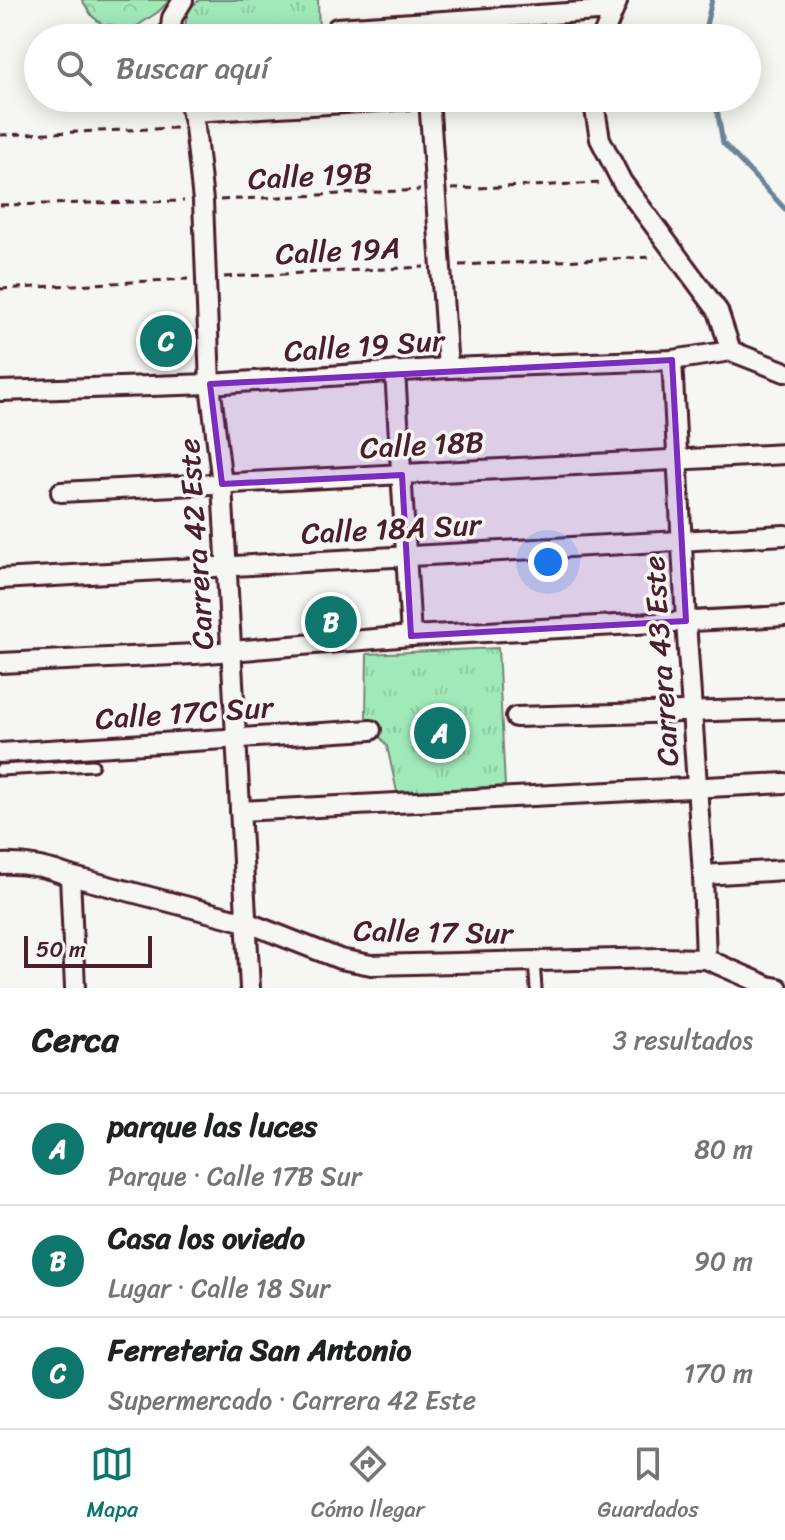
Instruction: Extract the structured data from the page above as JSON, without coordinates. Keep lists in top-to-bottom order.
{
  "streets": {
    "street": [
      "Calle 19 Sur",
      "Calle 18B",
      "Calle 18A Sur",
      "Carrera 42 Este",
      "Carrera 43 Este",
      "Calle 17C Sur",
      "Calle 17 Sur"
    ],
    "path": ["Calle 19B", "Calle 19A"]
  },
  "crossings": [
    ["Calle 19B", "Carrera 42 Este"],
    ["Calle 19A", "Carrera 42 Este"],
    ["Calle 19 Sur", "Carrera 42 Este"],
    ["Calle 19 Sur", "Carrera 43 Este"],
    ["Calle 18B", "Carrera 42 Este"],
    ["Calle 18B", "Carrera 43 Este"],
    ["Calle 18A Sur", "Carrera 42 Este"],
    ["Calle 18A Sur", "Carrera 43 Este"],
    ["Carrera 42 Este", "Calle 17C Sur"],
    ["Carrera 42 Este", "Calle 17 Sur"],
    ["Carrera 43 Este", "Calle 17 Sur"]
  ],
  "scale_bar": "50 m",
  "page": {
    "search": "Buscar aquí",
    "pins": ["C", "B", "A"],
    "scale": "50 m",
    "heading": ["Cerca", "3 resultados"],
    "list": [
      {
        "mark": "A",
        "name": "parque las luces",
        "note": "Parque · Calle 17B Sur",
        "value": "80 m"
      },
      {
        "mark": "B",
        "name": "Casa los oviedo",
        "note": "Lugar · Calle 18 Sur",
        "value": "90 m"
      },
      {
        "mark": "C",
        "name": "Ferreteria San Antonio",
        "note": "Supermercado · Carrera 42 Este",
        "value": "170 m"
      }
    ],
    "nav": ["Mapa", "Cómo llegar", "Guardados"]
  }
}
